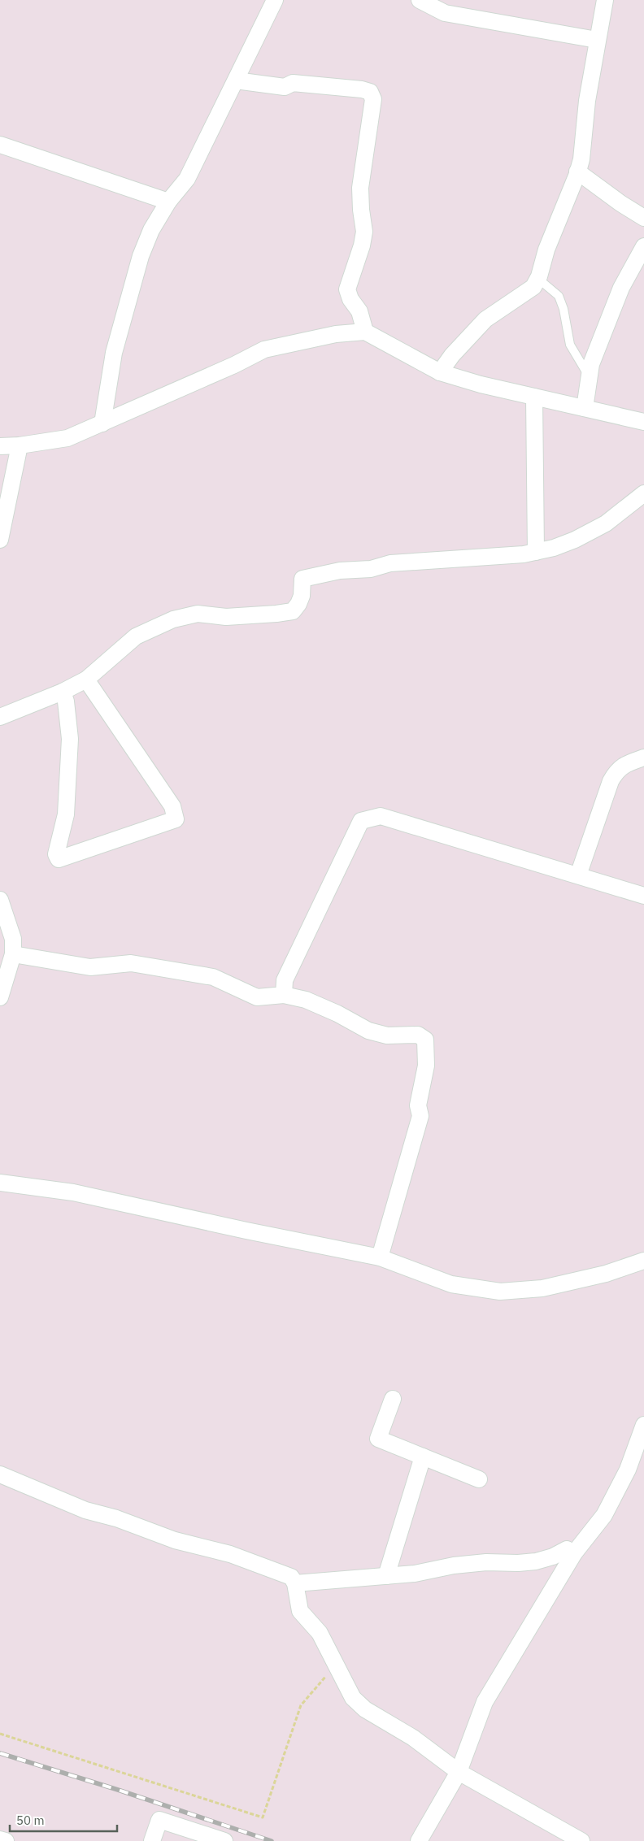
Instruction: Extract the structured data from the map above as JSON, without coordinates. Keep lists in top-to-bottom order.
{
  "scale_bar": "50 m"
}
